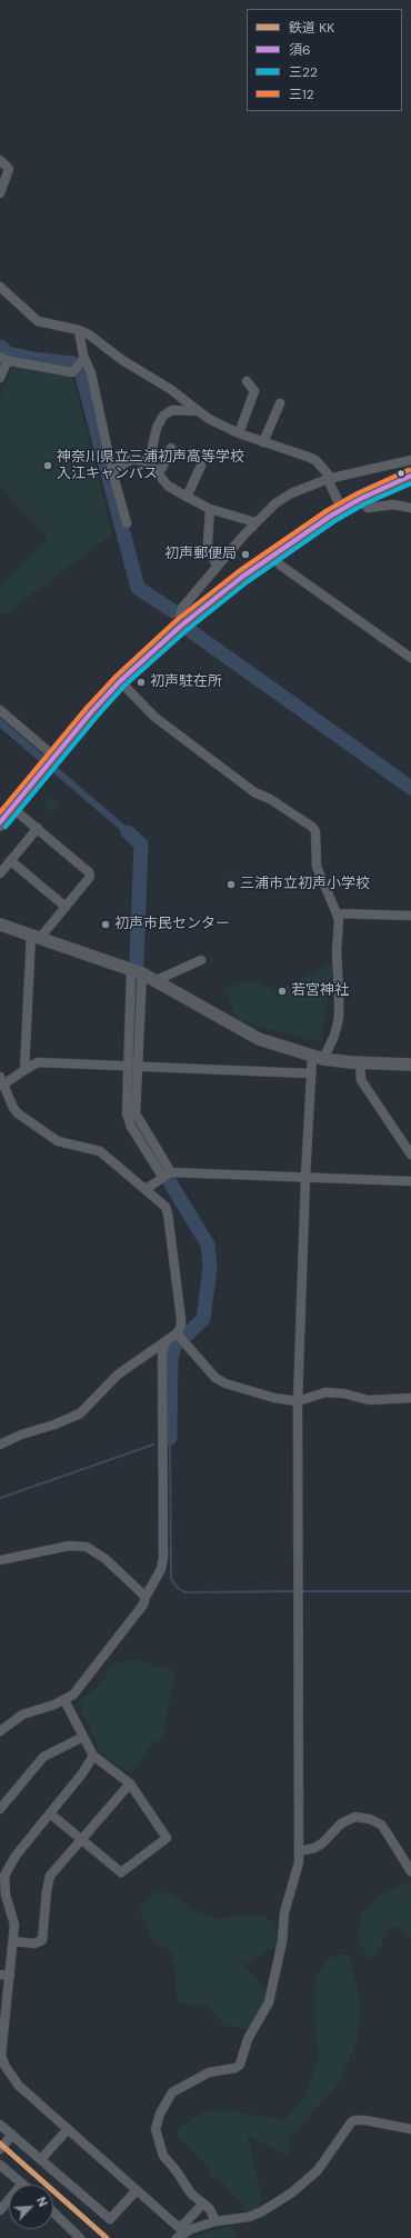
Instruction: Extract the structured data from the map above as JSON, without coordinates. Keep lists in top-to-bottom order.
{
  "places": [
    "神奈川県立三浦初声高等学校 入江キャンパス",
    "初声郵便局",
    "初声駐在所",
    "三浦市立初声小学校",
    "初声市民センター",
    "若宮神社"
  ],
  "lines": [
    "transit line 三12",
    "transit line 須6",
    "transit line 三22",
    "rail line KK"
  ],
  "legend": [
    "鉄道 KK",
    "須6",
    "三22",
    "三12"
  ],
  "north": "top right"
}
